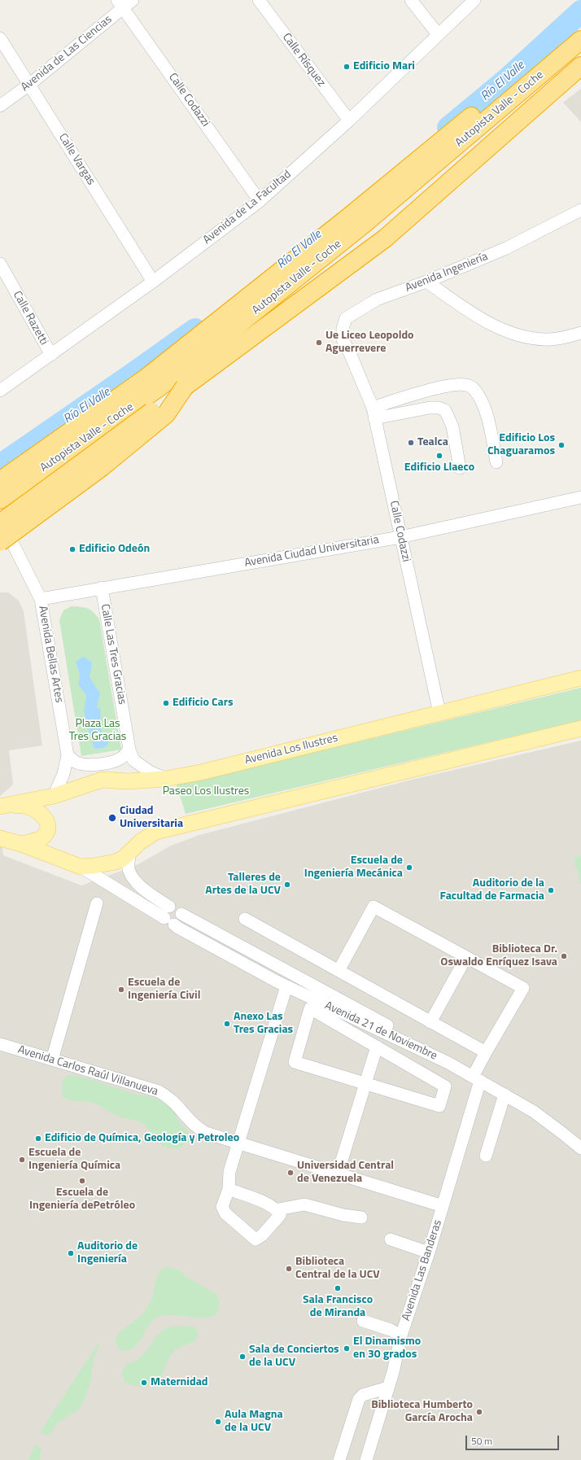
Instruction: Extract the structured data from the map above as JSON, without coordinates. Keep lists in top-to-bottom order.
{
  "streets": {
    "highway": ["Autopista Valle - Coche"],
    "main road": ["Avenida Los Ilustres"],
    "street": [
      "Avenida de Las Ciencias",
      "Calle Rísquez",
      "Calle Codazzi",
      "Calle Vargas",
      "Avenida de La Facultad",
      "Avenida Ingeniería",
      "Calle Razetti",
      "Avenida Ciudad Universitaria",
      "Avenida Bellas Artes",
      "Calle Las Tres Gracias",
      "Avenida 21 de Noviembre",
      "Avenida Carlos Raúl Villanueva",
      "Avenida Las Banderas"
    ]
  },
  "crossings": [
    ["Avenida de Las Ciencias", "Calle Codazzi"],
    ["Avenida de Las Ciencias", "Calle Vargas"],
    ["Calle Rísquez", "Avenida de La Facultad"],
    ["Calle Codazzi", "Avenida de La Facultad"],
    ["Calle Codazzi", "Avenida Ingeniería"],
    ["Calle Codazzi", "Avenida Ciudad Universitaria"],
    ["Calle Codazzi", "Avenida Los Ilustres"],
    ["Calle Vargas", "Avenida de La Facultad"],
    ["Avenida de La Facultad", "Calle Razetti"],
    ["Avenida Ciudad Universitaria", "Avenida Bellas Artes"],
    ["Avenida Ciudad Universitaria", "Calle Las Tres Gracias"],
    ["Avenida Bellas Artes", "Avenida Los Ilustres"],
    ["Calle Las Tres Gracias", "Avenida Los Ilustres"],
    ["Avenida 21 de Noviembre", "Avenida Las Banderas"],
    ["Avenida Carlos Raúl Villanueva", "Avenida Las Banderas"]
  ],
  "water": ["Río El Valle"],
  "parks": ["Plaza Las Tres Gracias", "Paseo Los Ilustres"],
  "places": [
    "Edificio Mari",
    "Ue Liceo Leopoldo Aguerrevere",
    "Tealca",
    "Edificio Los Chaguaramos",
    "Edificio Llaeco",
    "Edificio Odeón",
    "Edificio Cars",
    "Ciudad Universitaria",
    "Escuela de Ingeniería Mecánica",
    "Talleres de Artes de la UCV",
    "Auditorio de la Facultad de Farmacia",
    "Biblioteca Dr. Oswaldo Enríquez Isava",
    "Escuela de Ingeniería Civil",
    "Anexo Las Tres Gracias",
    "Edificio de Química, Geología y Petroleo",
    "Escuela de Ingeniería Química",
    "Universidad Central de Venezuela",
    "Escuela de Ingeniería dePetróleo",
    "Auditorio de Ingeniería",
    "Biblioteca Central de la UCV",
    "Sala Francisco de Miranda",
    "El Dinamismo en 30 grados",
    "Sala de Conciertos de la UCV",
    "Maternidad",
    "Biblioteca Humberto García Arocha",
    "Aula Magna de la UCV"
  ],
  "scale_bar": "50 m"
}
